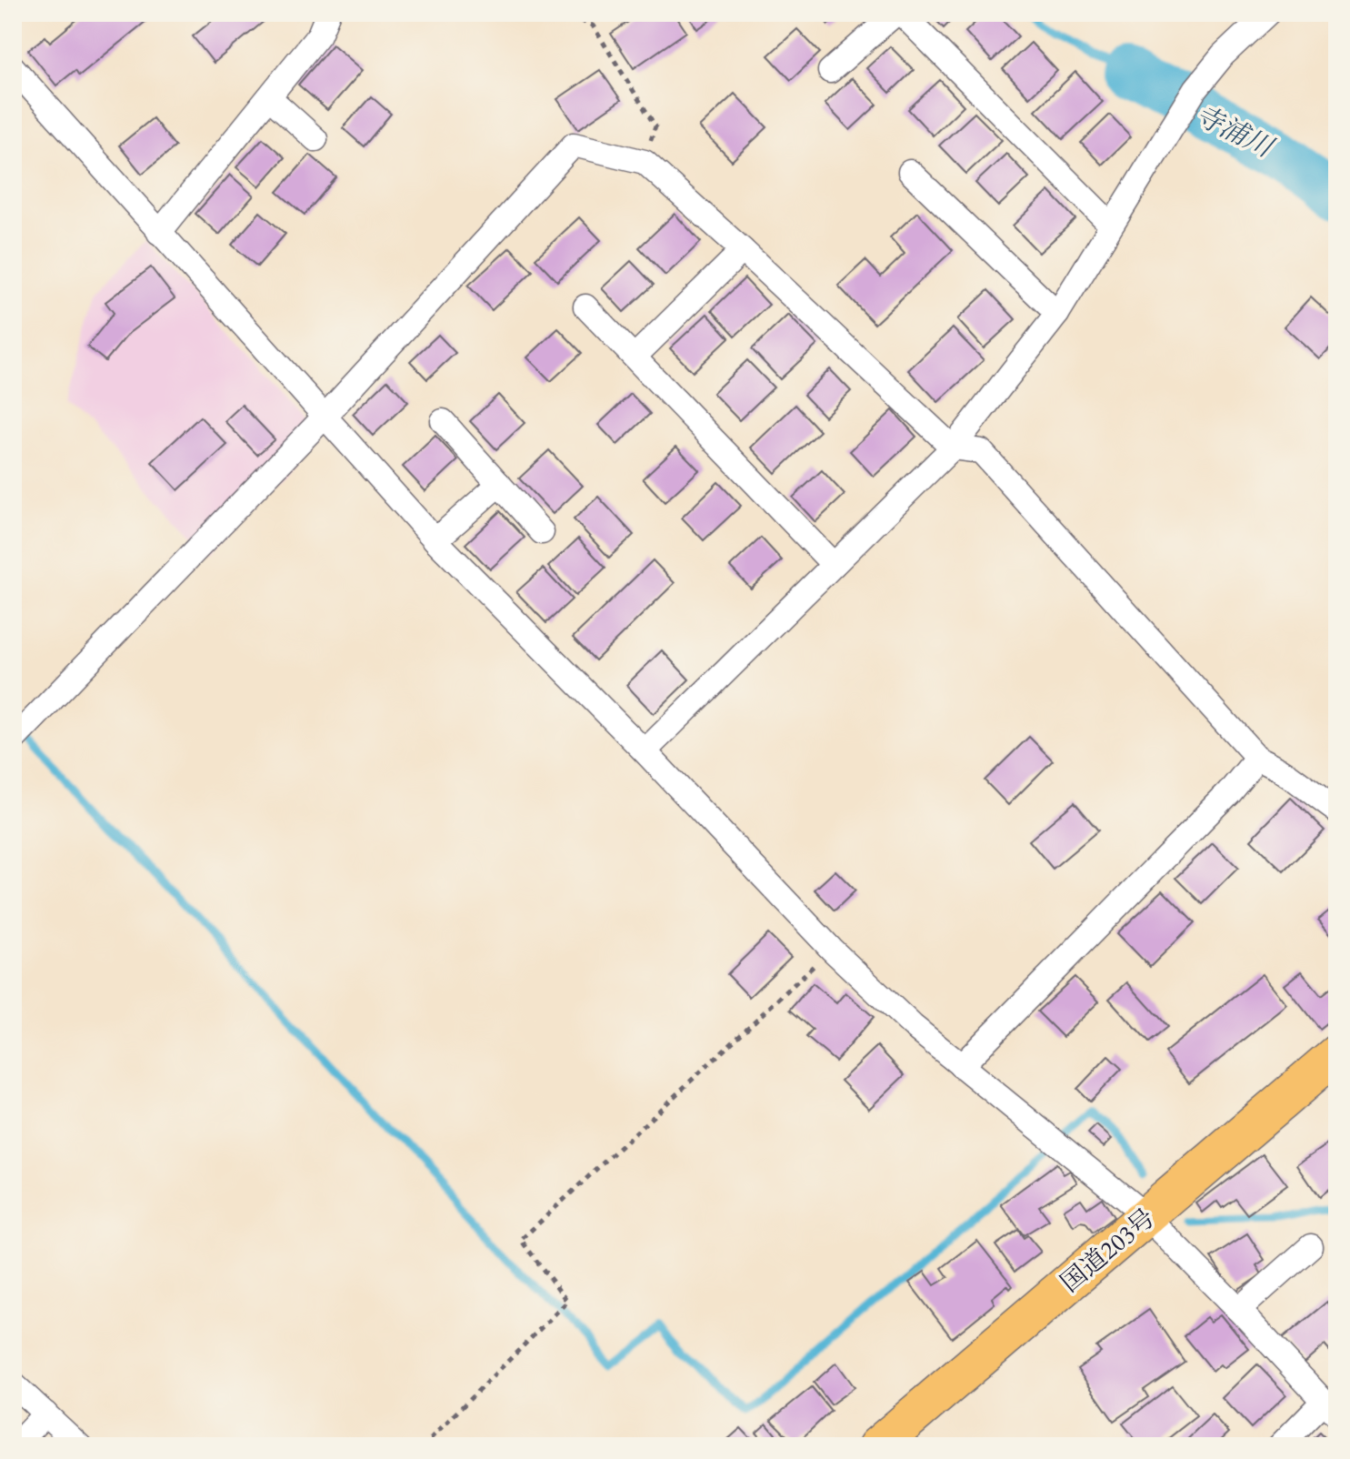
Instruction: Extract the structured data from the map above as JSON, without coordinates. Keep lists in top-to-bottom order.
{
  "streets": {
    "highway": ["国道203号"]
  },
  "water": ["寺浦川"]
}
